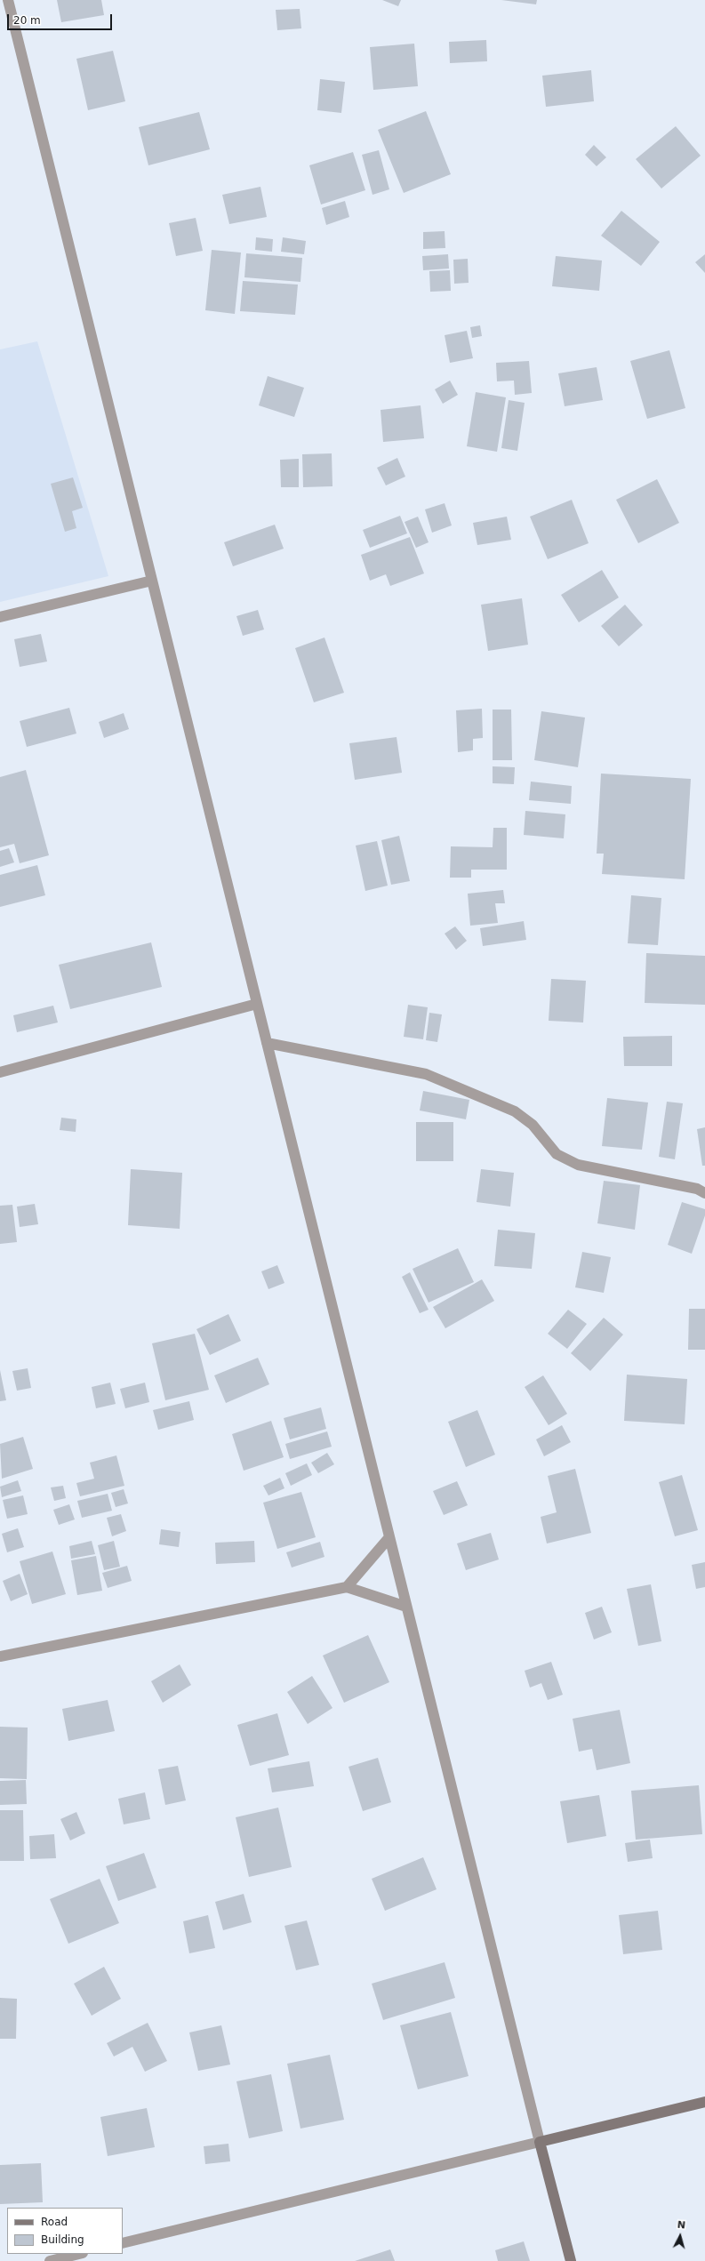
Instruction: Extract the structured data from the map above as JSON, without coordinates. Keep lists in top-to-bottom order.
{
  "legend": ["Road", "Building"],
  "scale_bar": "20 m",
  "north": "top"
}
